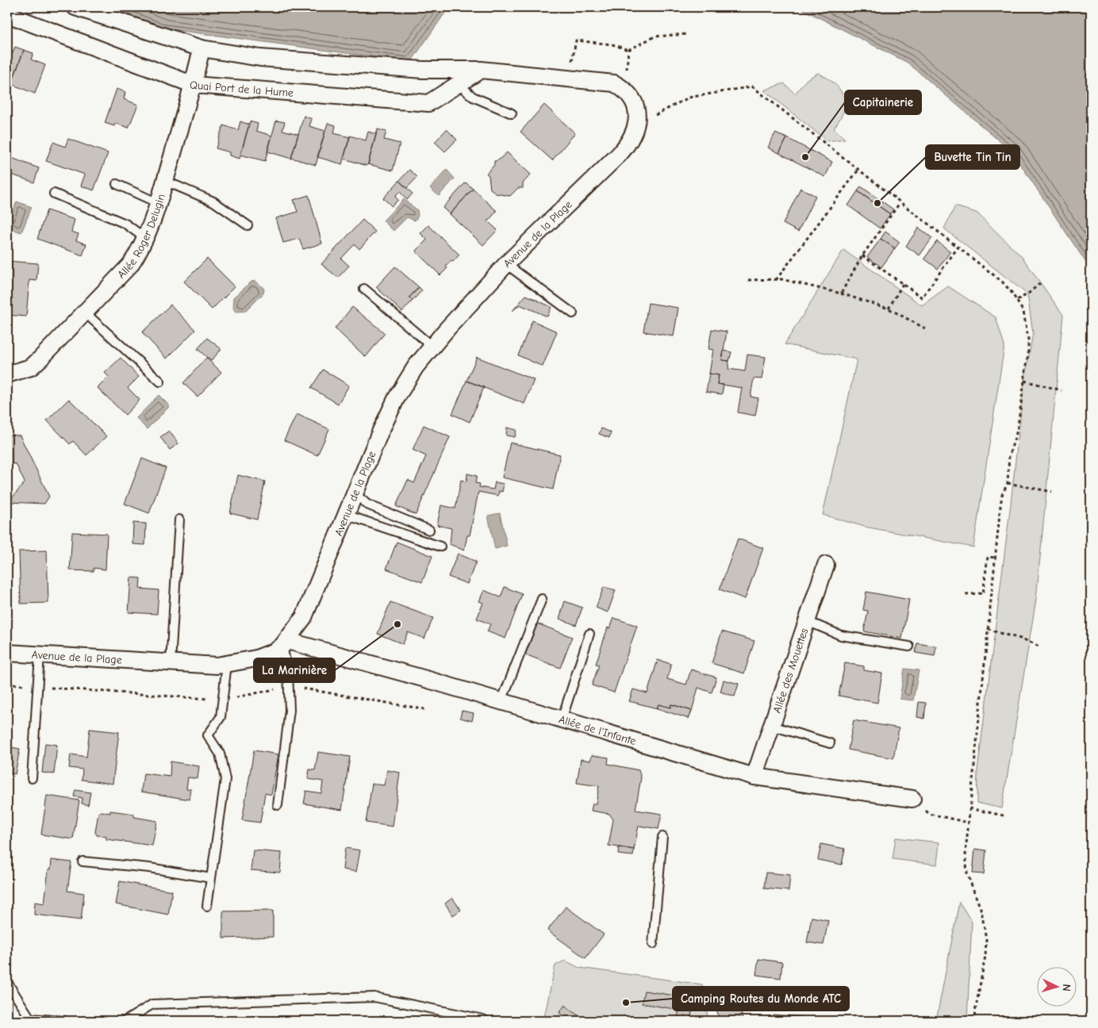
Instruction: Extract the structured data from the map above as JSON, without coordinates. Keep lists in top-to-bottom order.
{
  "streets": {
    "street": [
      "Quai Port de la Hume",
      "Avenue de la Plage",
      "Allée Roger Delugin",
      "Allée des Mouettes",
      "Allée de l'Infante"
    ]
  },
  "crossings": [
    ["Quai Port de la Hume", "Allée Roger Delugin"],
    ["Avenue de la Plage", "Allée de l'Infante"],
    ["Allée des Mouettes", "Allée de l'Infante"]
  ],
  "places": [
    "Capitainerie",
    "Buvette Tin Tin",
    "La Marinière",
    "Camping Routes du Monde ATC"
  ],
  "north": "right"
}
